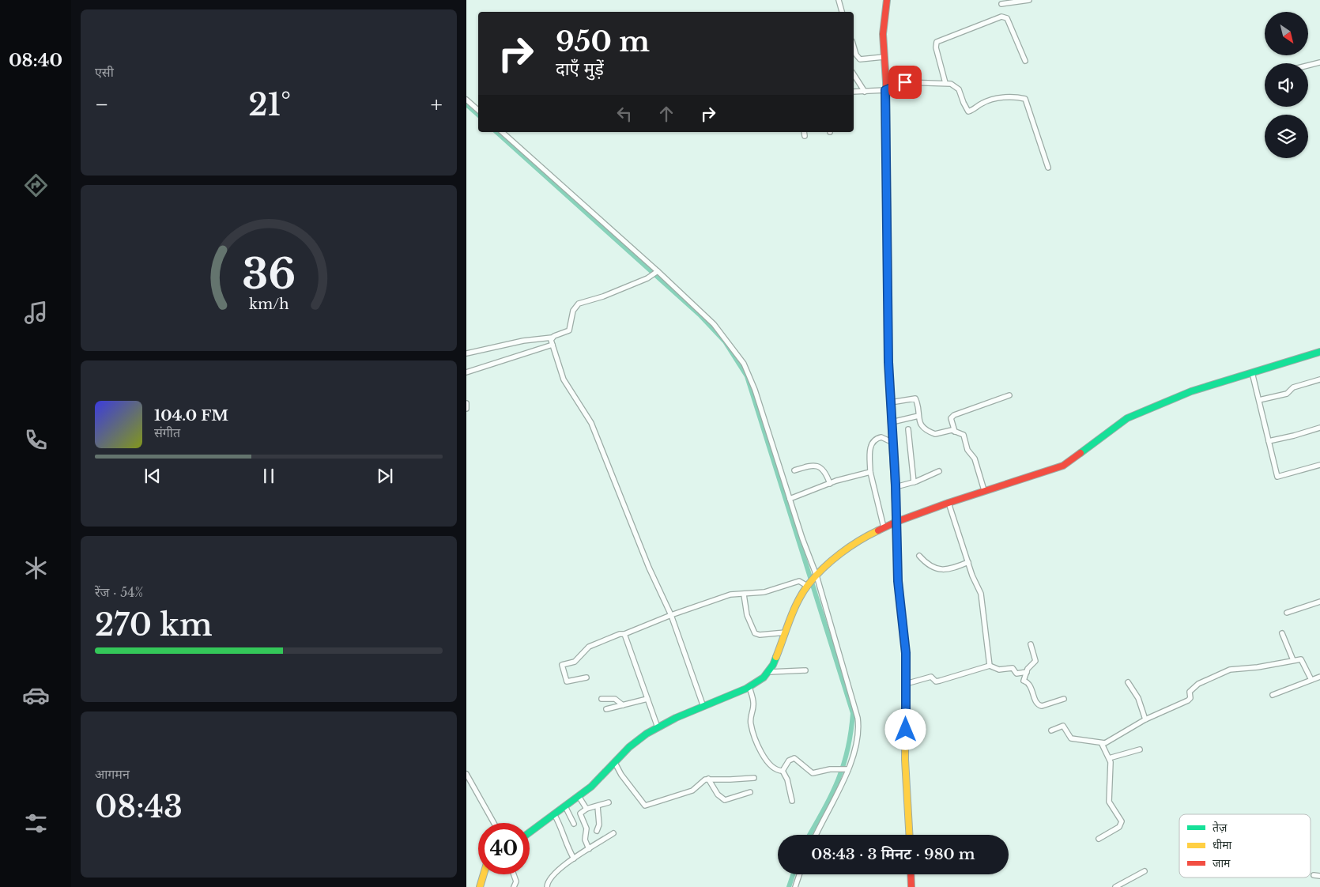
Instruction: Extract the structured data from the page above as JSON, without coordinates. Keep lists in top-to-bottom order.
{
  "legend": ["तेज़", "धीमा", "जाम"],
  "north": "bottom right",
  "page": {
    "tabs": "08:40",
    "tile": [
      "एसी",
      ["रेंज · 54%", "270 km"],
      ["आगमन", "08:43"]
    ],
    "turn": ["950 m", "दाएँ मुड़ें"],
    "heat": ["−", "21°", "+"],
    "song": ["104.0 FM", "संगीत"],
    "limit": "40",
    "trip": "08:43 · 3 मिनट · 980 m",
    "gauge": ["36", "km/h"]
  }
}
